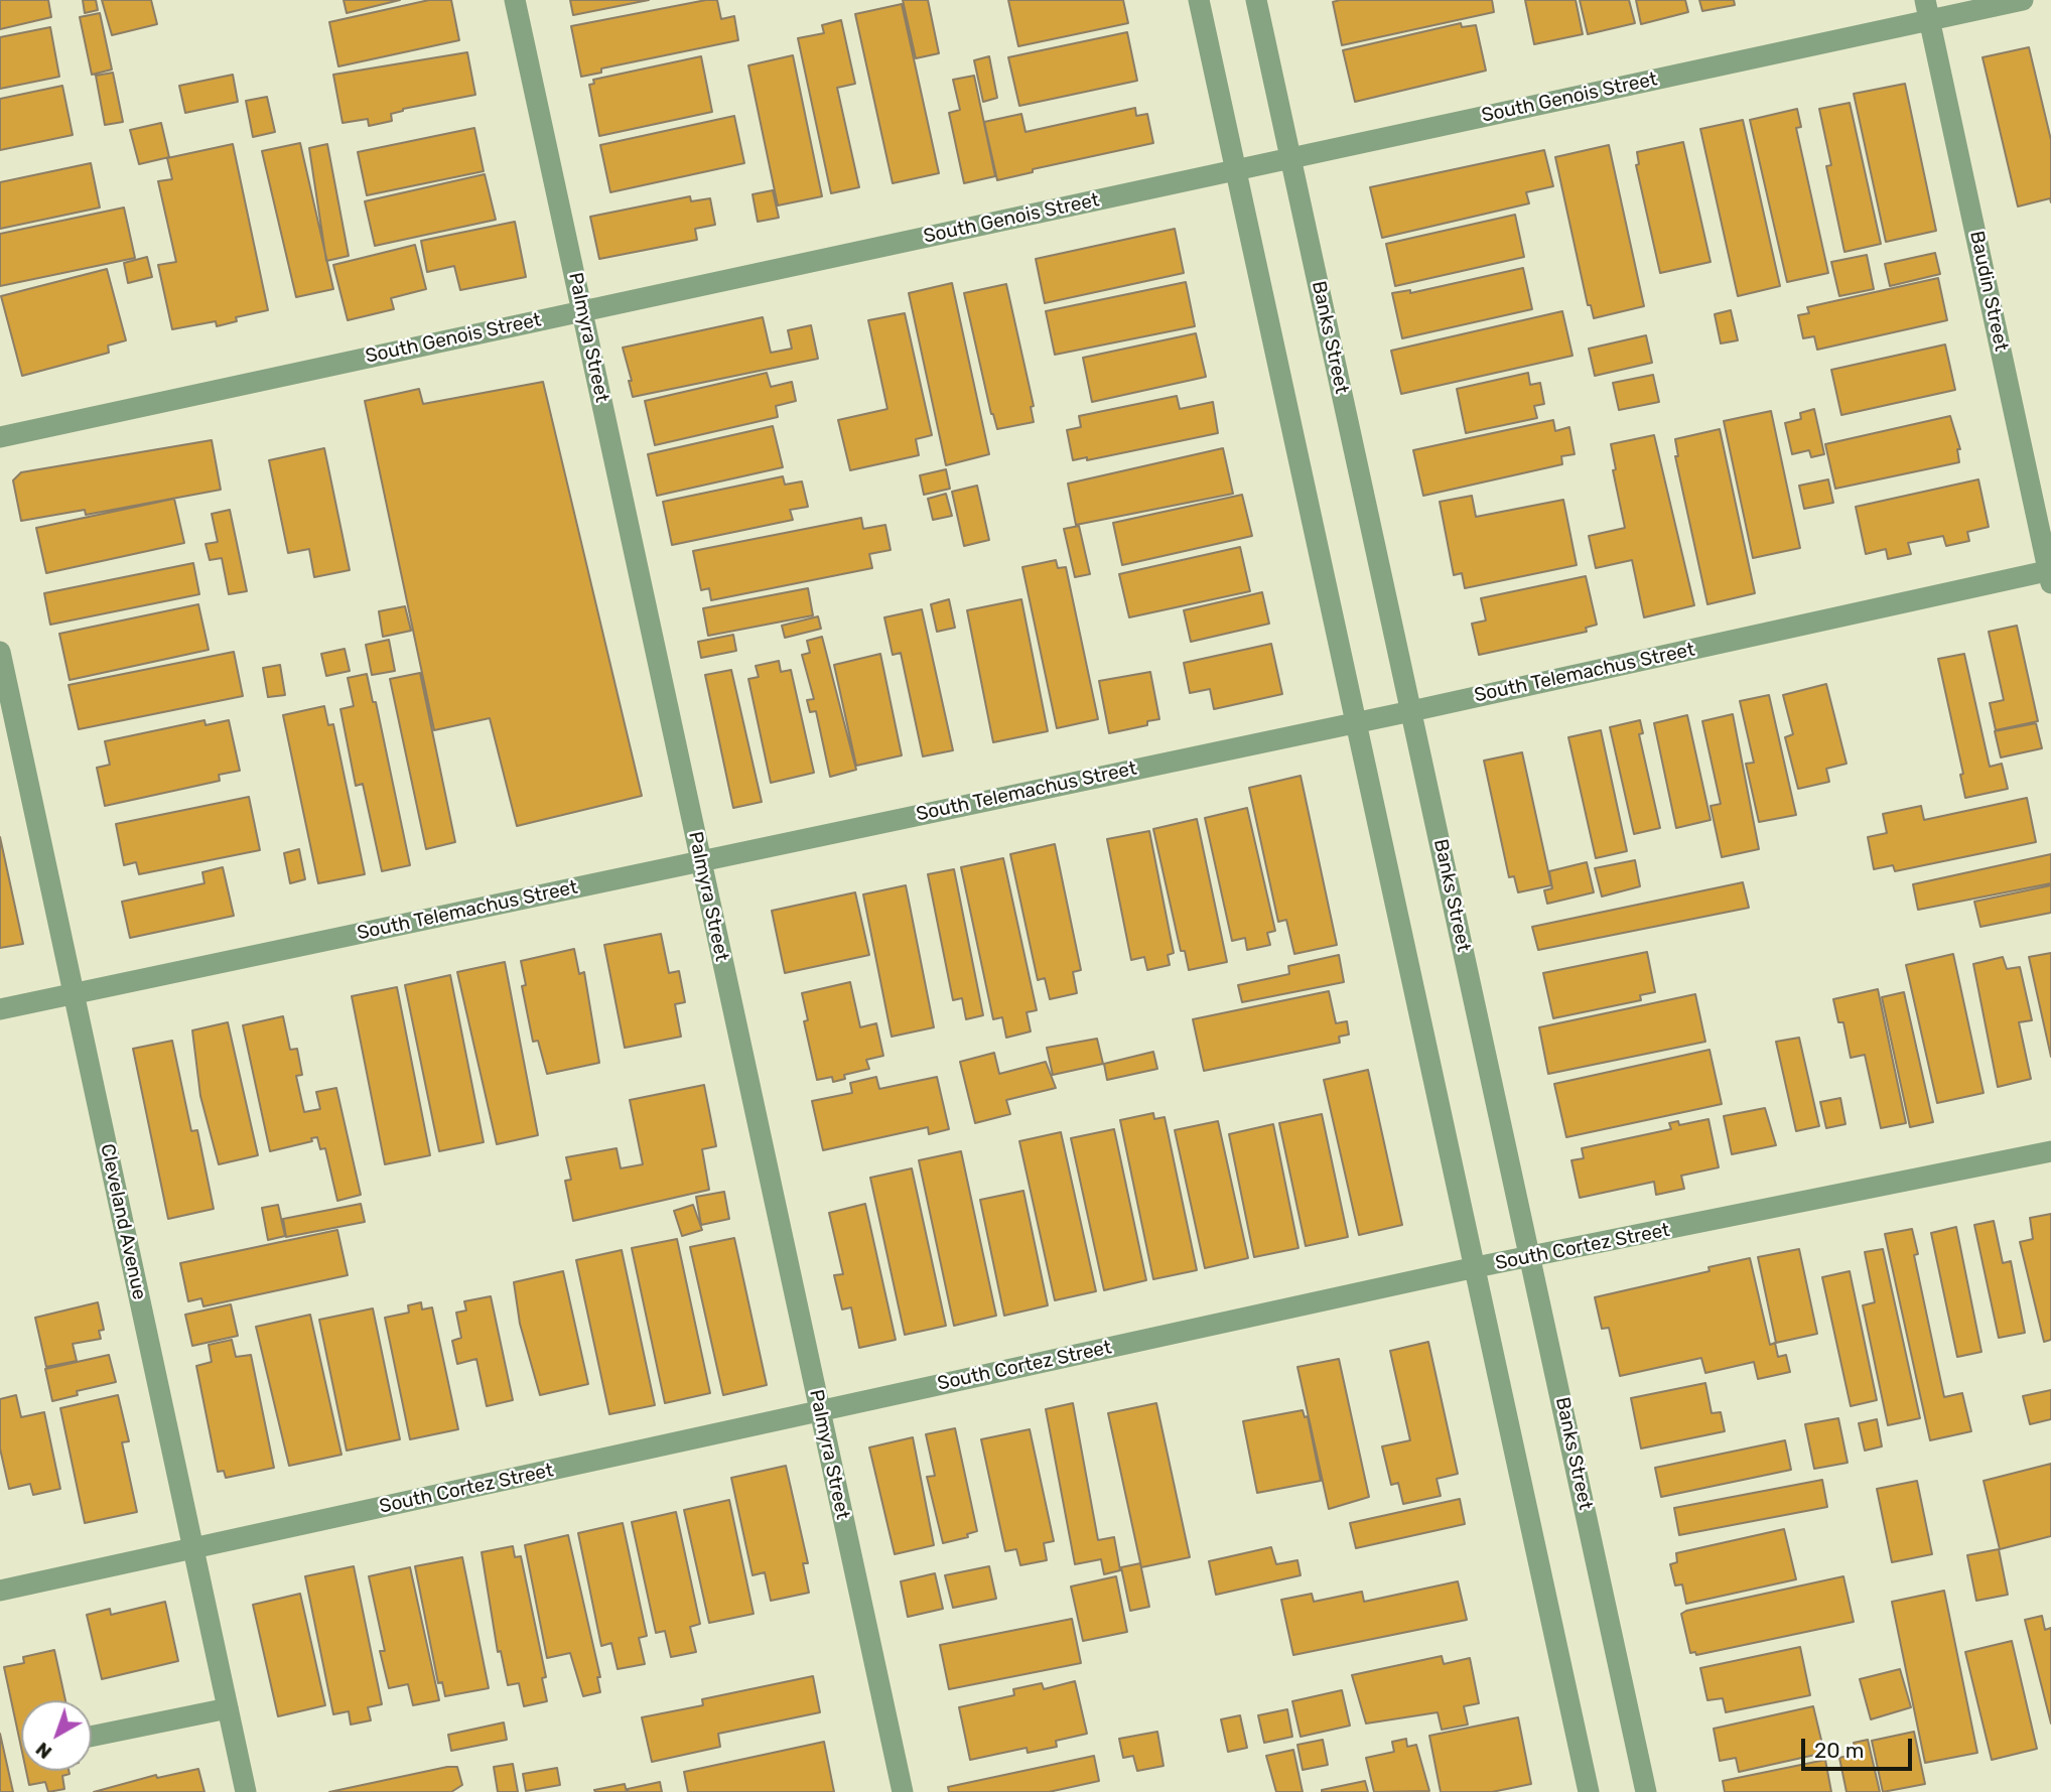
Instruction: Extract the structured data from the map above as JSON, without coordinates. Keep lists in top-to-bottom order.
{
  "streets": {
    "street": [
      "South Genois Street",
      "Baudin Street",
      "Palmyra Street",
      "Banks Street",
      "South Telemachus Street",
      "Cleveland Avenue",
      "South Cortez Street"
    ]
  },
  "crossings": [
    ["South Genois Street", "Baudin Street"],
    ["South Genois Street", "Palmyra Street"],
    ["South Genois Street", "Banks Street"],
    ["Baudin Street", "South Telemachus Street"],
    ["Palmyra Street", "South Telemachus Street"],
    ["Palmyra Street", "South Cortez Street"],
    ["Banks Street", "South Telemachus Street"],
    ["Banks Street", "South Cortez Street"],
    ["South Telemachus Street", "Cleveland Avenue"],
    ["Cleveland Avenue", "South Cortez Street"]
  ],
  "scale_bar": "20 m",
  "north": "bottom left"
}
